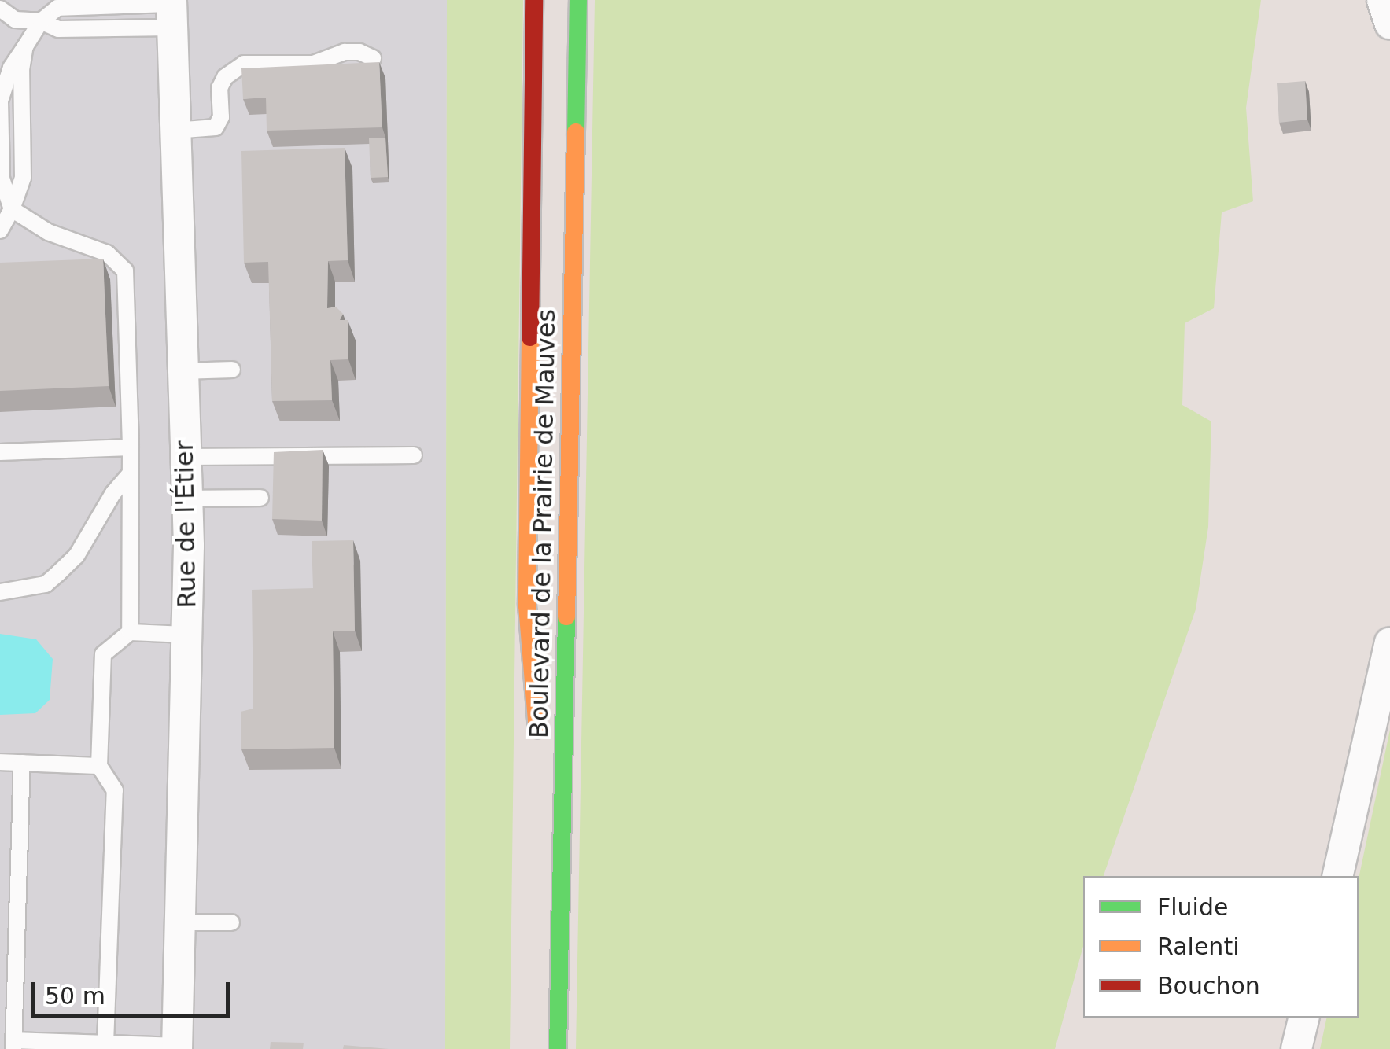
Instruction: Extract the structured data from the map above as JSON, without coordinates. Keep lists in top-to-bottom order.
{
  "streets": {
    "main road": ["Boulevard de la Prairie de Mauves"],
    "street": ["Rue de l'Étier"]
  },
  "legend": ["Fluide", "Ralenti", "Bouchon"],
  "scale_bar": "50 m"
}
